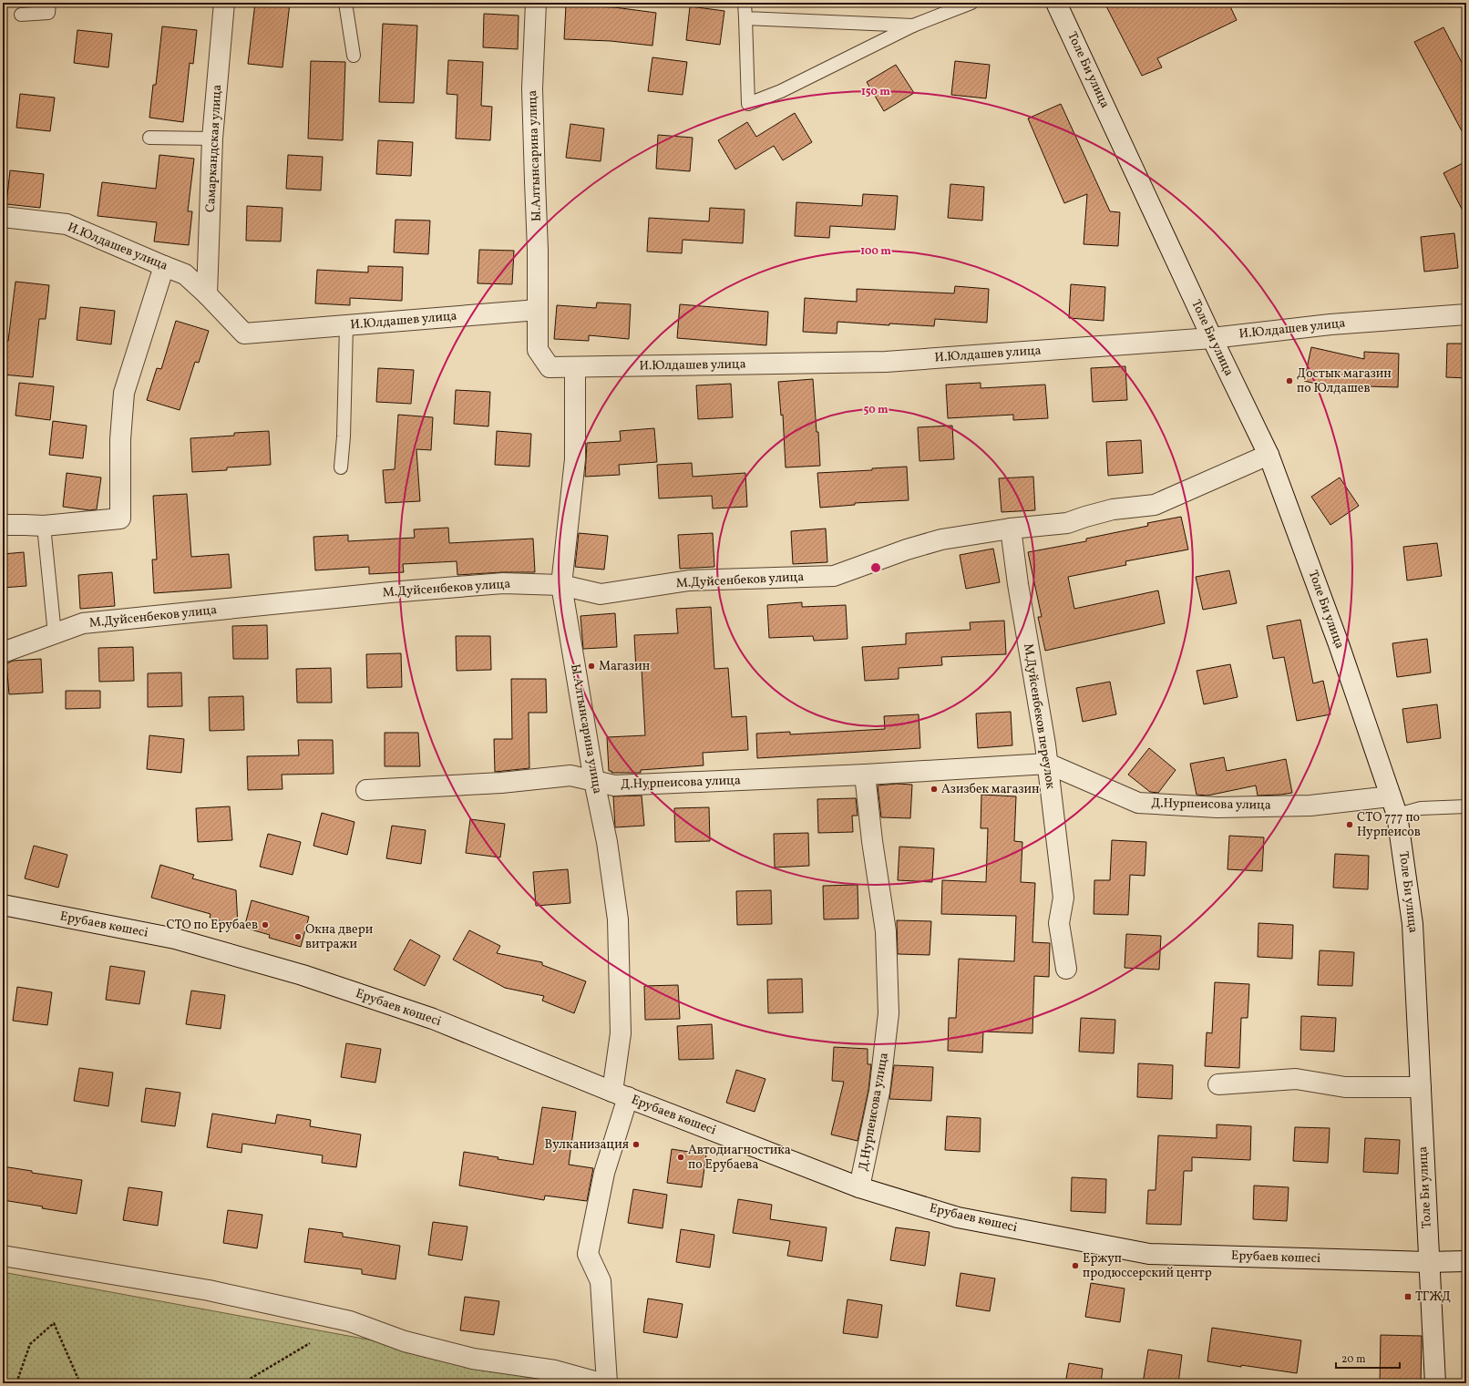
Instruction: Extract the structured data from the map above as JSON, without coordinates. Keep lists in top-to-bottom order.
{
  "streets": {
    "street": [
      "Толе Би улица",
      "Самаркандская улица",
      "Ы.Алтынсарина улица",
      "И.Юлдашев улица",
      "М.Дуйсенбеков улица",
      "М.Дуйсенбеков переулок",
      "Д.Нурпеисова улица",
      "Ерубаев көшесі"
    ]
  },
  "crossings": [
    ["Толе Би улица", "И.Юлдашев улица"],
    ["Толе Би улица", "М.Дуйсенбеков улица"],
    ["Толе Би улица", "Д.Нурпеисова улица"],
    ["Толе Би улица", "Ерубаев көшесі"],
    ["Самаркандская улица", "И.Юлдашев улица"],
    ["Ы.Алтынсарина улица", "И.Юлдашев улица"],
    ["Ы.Алтынсарина улица", "М.Дуйсенбеков улица"],
    ["Ы.Алтынсарина улица", "Д.Нурпеисова улица"],
    ["Ы.Алтынсарина улица", "Ерубаев көшесі"],
    ["М.Дуйсенбеков улица", "М.Дуйсенбеков переулок"],
    ["М.Дуйсенбеков переулок", "Д.Нурпеисова улица"],
    ["Д.Нурпеисова улица", "Ерубаев көшесі"]
  ],
  "places": {
    "other": [
      "Достык магазин по Юлдашев",
      "Магазин",
      "Азизбек магазин",
      "СТО 777 по Нурпеисов",
      "СТО по Ерубаев",
      "Окна двери витражи",
      "Вулканизация",
      "Автодиагностика по Ерубаева",
      "Ержуп продюссерский центр"
    ],
    "transit": ["ТГЖД"]
  },
  "scale_bar": "20 m",
  "rings": ["150 m", "100 m", "50 m"]
}
